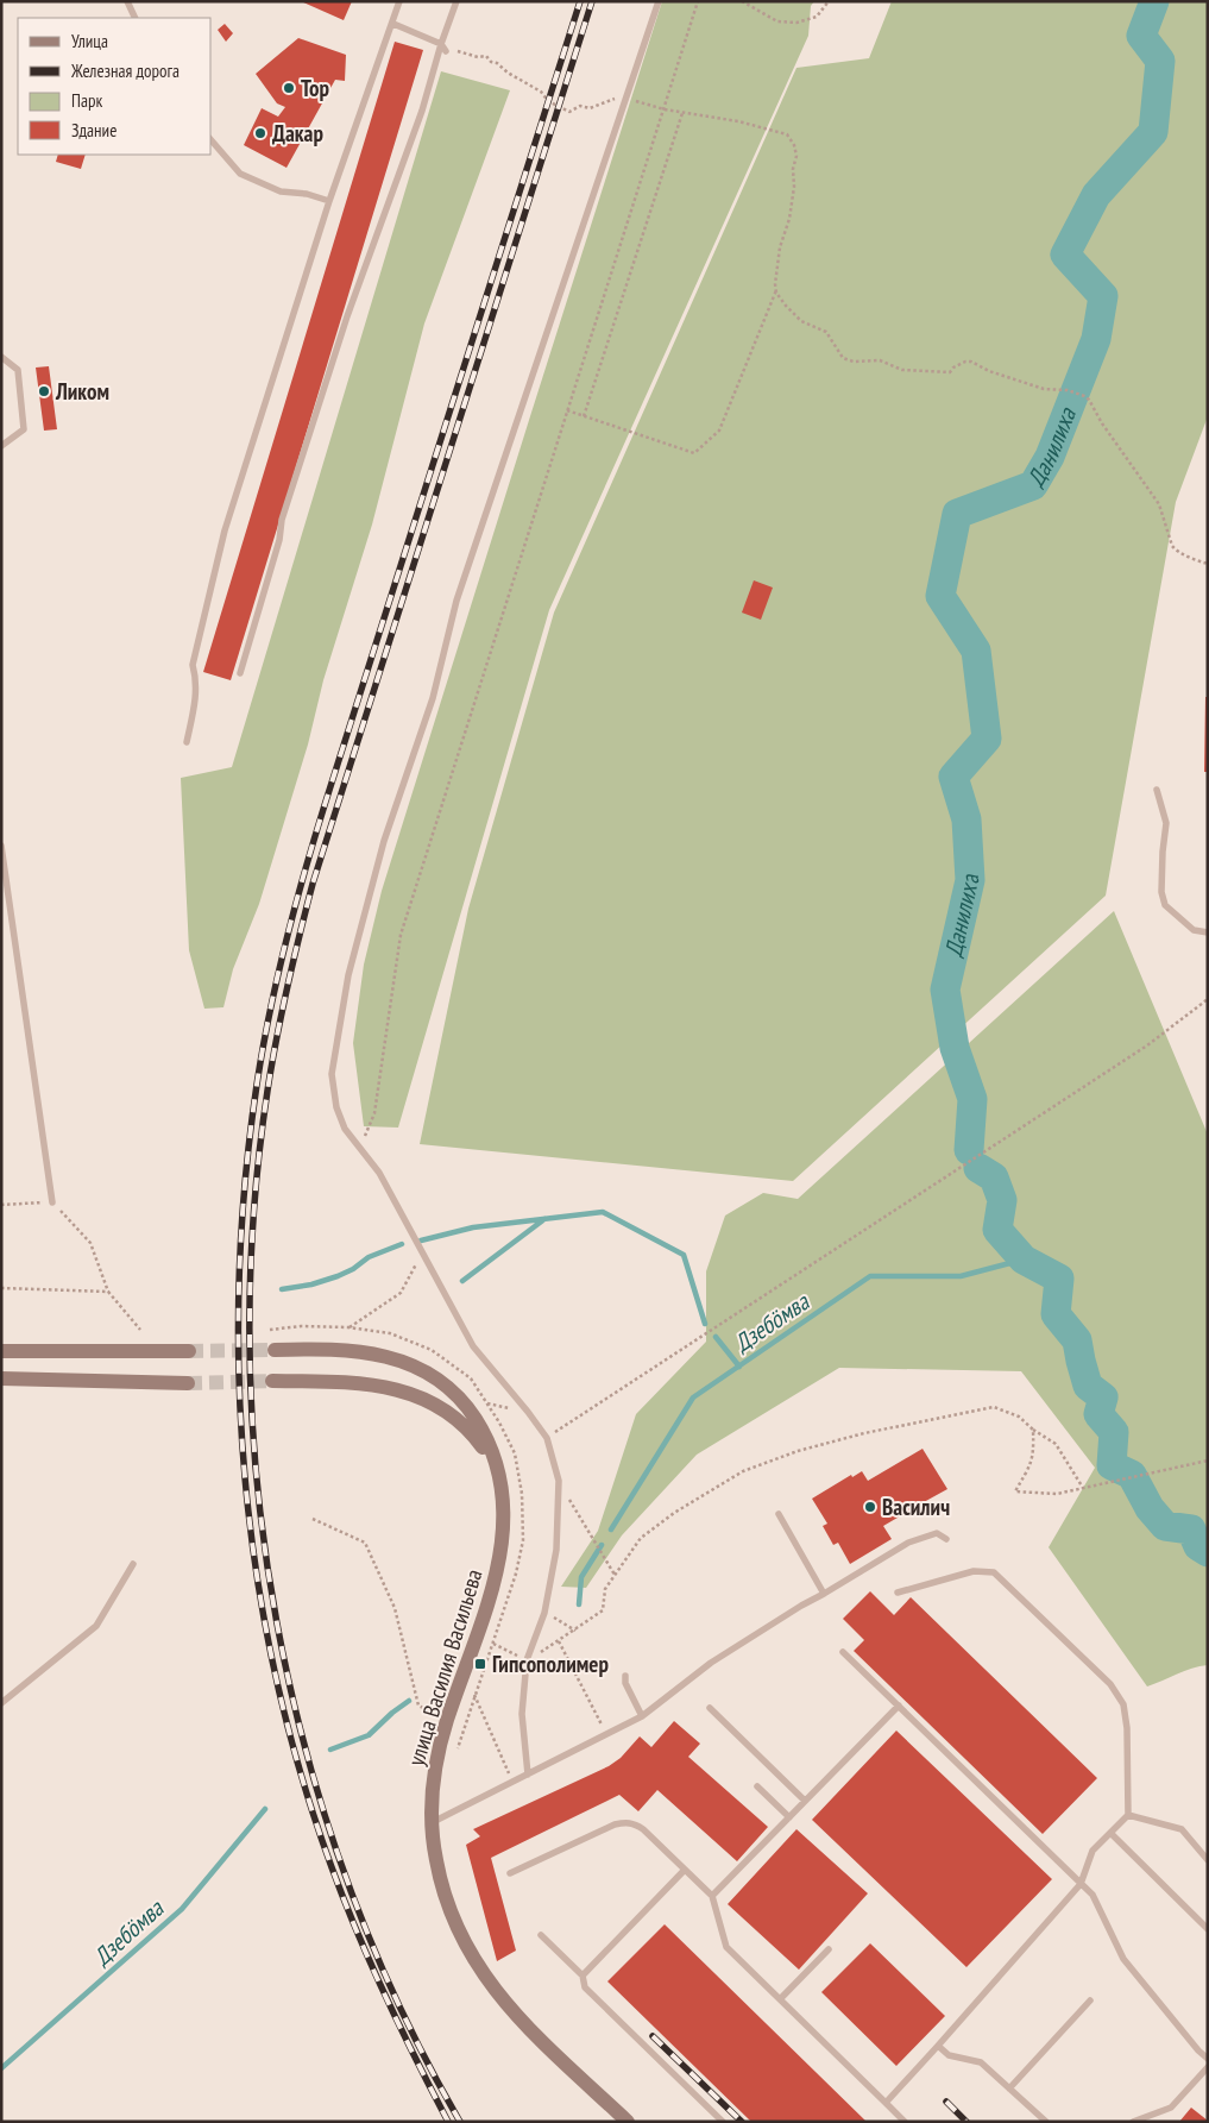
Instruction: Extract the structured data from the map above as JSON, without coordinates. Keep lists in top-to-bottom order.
{
  "streets": {
    "main road": ["улица Василия Васильева"]
  },
  "water": ["Данилиха", "Дзебӧмва"],
  "places": {
    "other": [
      "Тор",
      "Дакар",
      "Ликом",
      "Василич"
    ],
    "transit": ["Гипсополимер"]
  },
  "legend": [
    "Улица",
    "Железная дорога",
    "Парк",
    "Здание"
  ]
}
